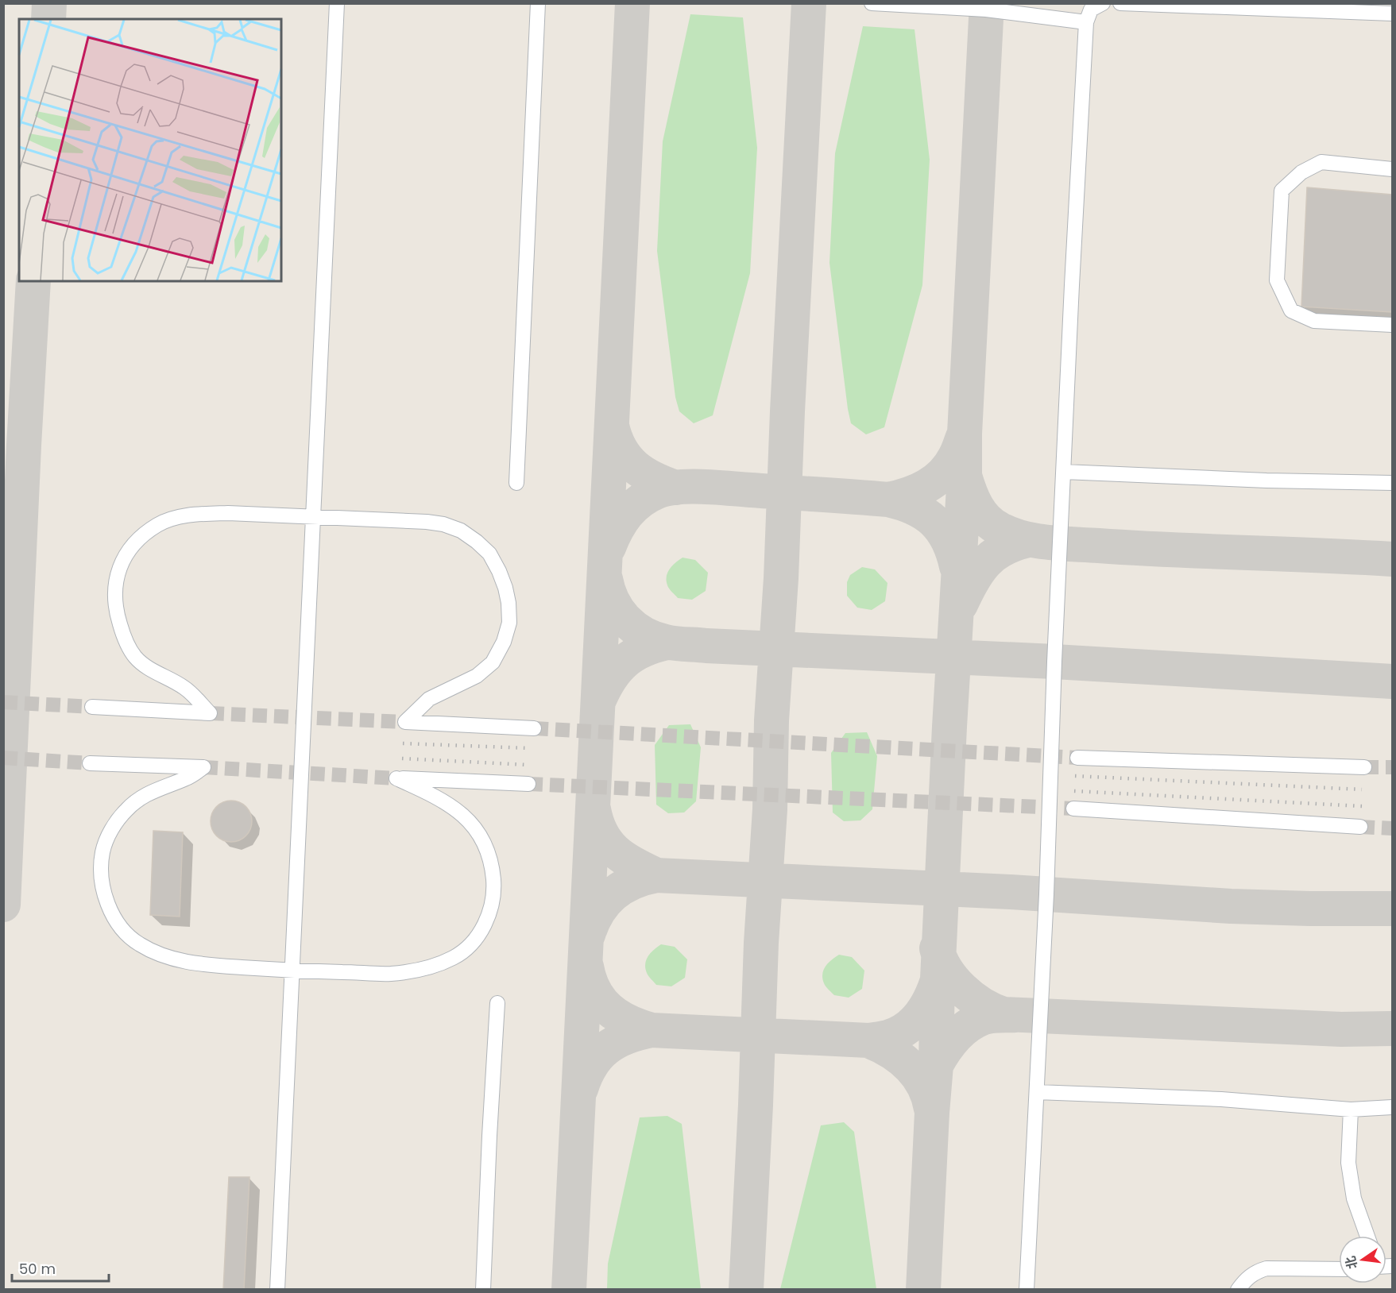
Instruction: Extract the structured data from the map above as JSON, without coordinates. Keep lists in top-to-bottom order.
{
  "scale_bar": "50 m",
  "north": "left"
}
